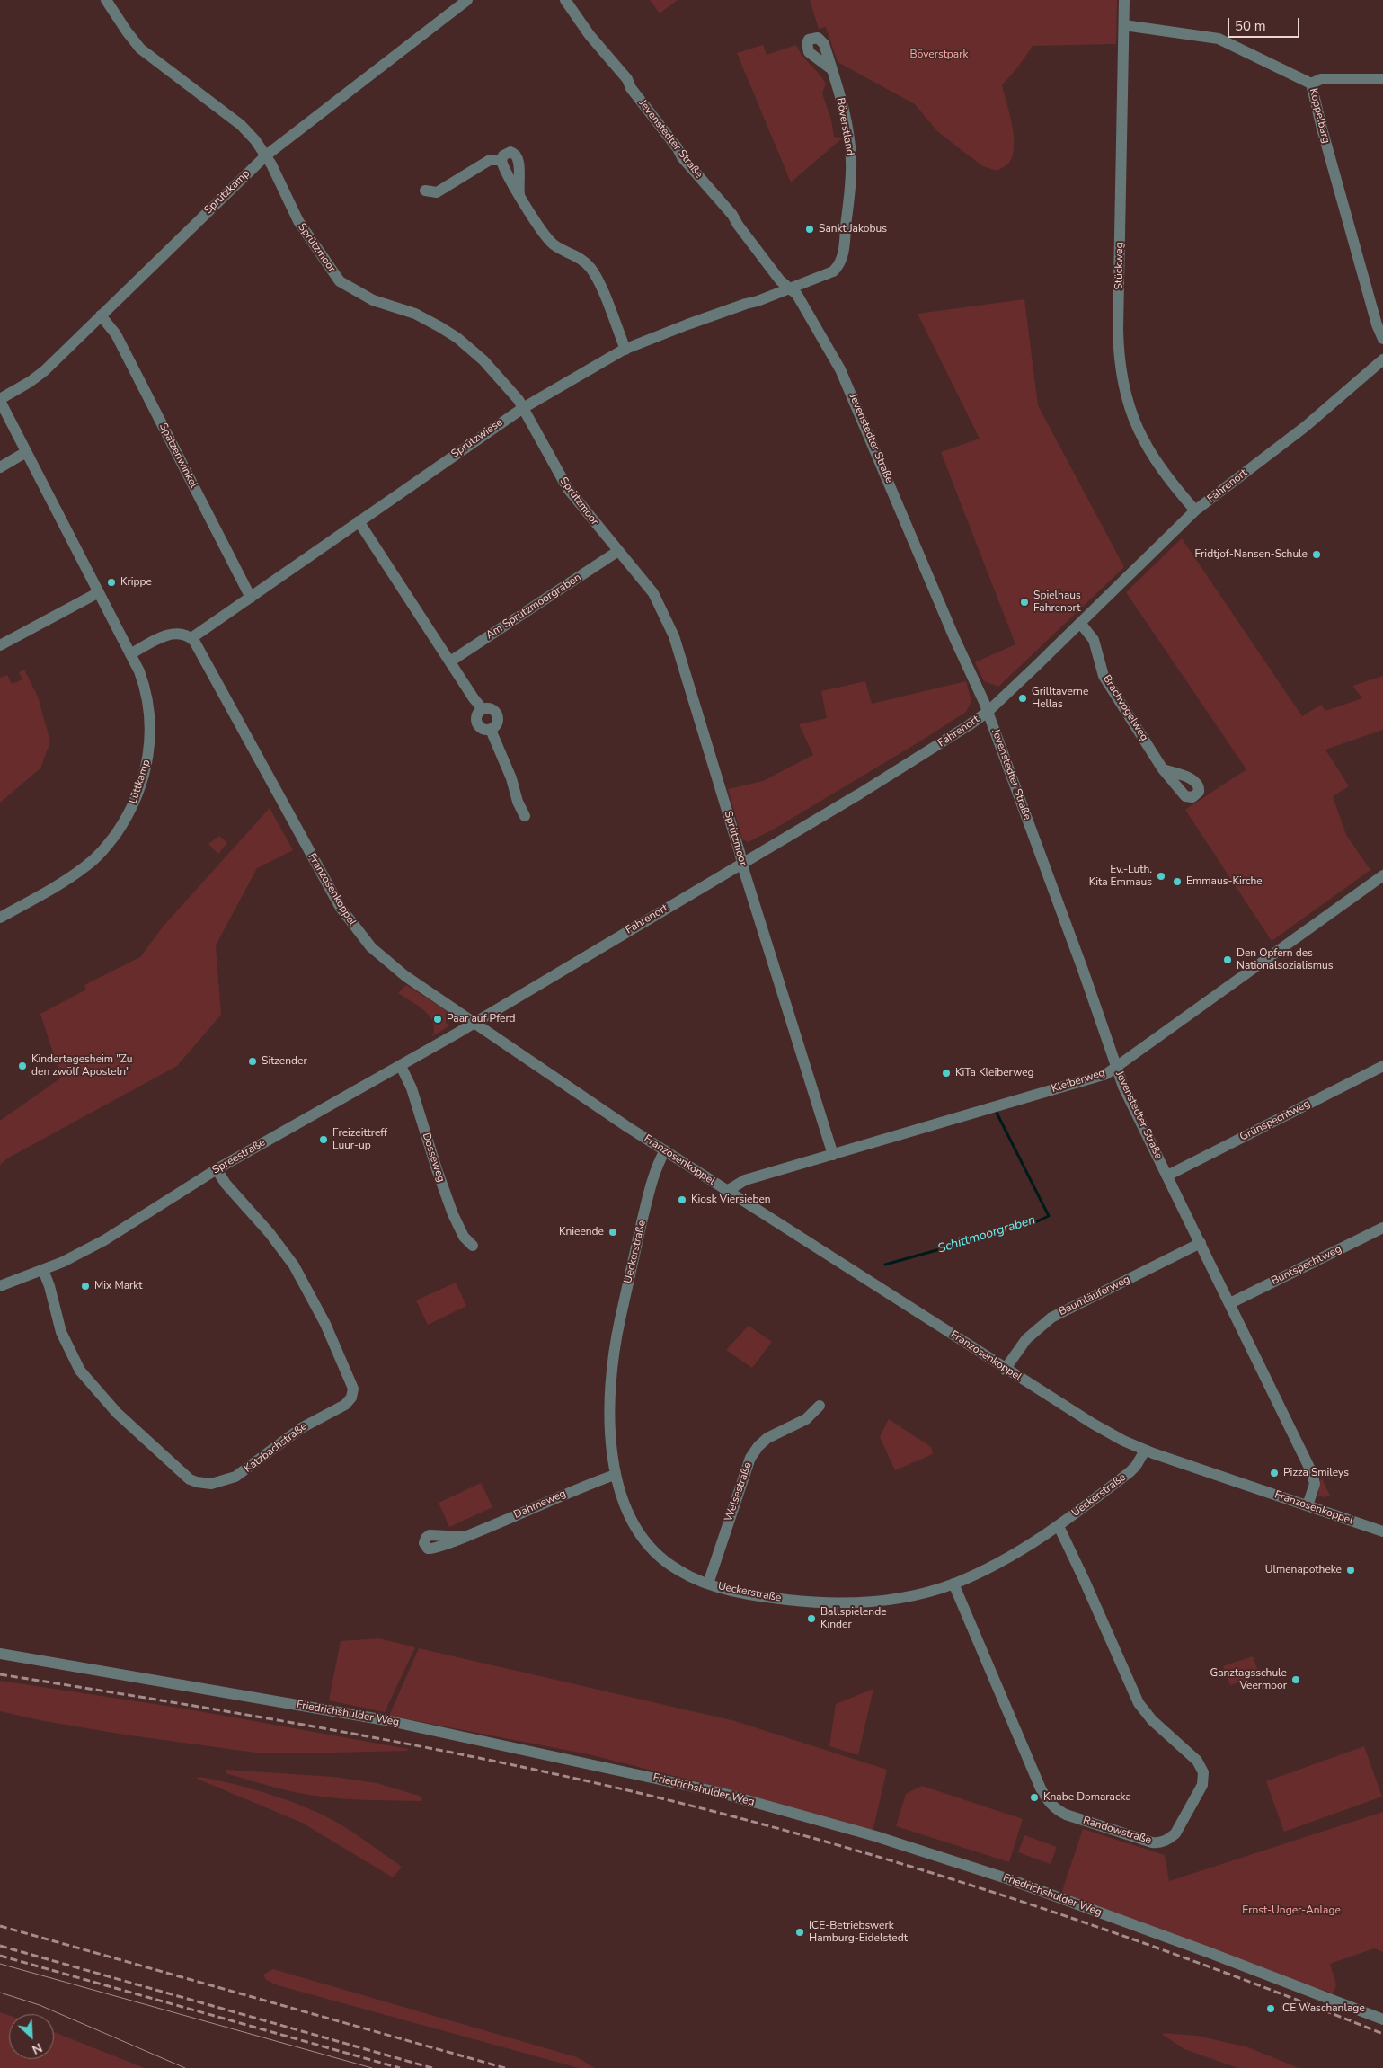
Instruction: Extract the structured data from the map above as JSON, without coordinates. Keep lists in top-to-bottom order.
{
  "streets": {
    "street": [
      "Koppelbarg",
      "Böverstland",
      "Jevenstedter Straße",
      "Sprützkamp",
      "Sprützmoor",
      "Stückweg",
      "Sprützwiese",
      "Spatzenwinkel",
      "Fahrenort",
      "Am Sprützmoorgraben",
      "Brachvogelweg",
      "Lüttkamp",
      "Franzosenkoppel",
      "Kleiberweg",
      "Grünspechtweg",
      "Spreestraße",
      "Dosseweg",
      "Ueckerstraße",
      "Buntspechtweg",
      "Baumläuferweg",
      "Katzbachstraße",
      "Welsestraße",
      "Dahmeweg",
      "Friedrichshulder Weg",
      "Randowstraße"
    ]
  },
  "crossings": [
    ["Koppelbarg", "Stückweg"],
    ["Böverstland", "Jevenstedter Straße"],
    ["Böverstland", "Sprützwiese"],
    ["Jevenstedter Straße", "Sprützwiese"],
    ["Jevenstedter Straße", "Fahrenort"],
    ["Jevenstedter Straße", "Franzosenkoppel"],
    ["Jevenstedter Straße", "Kleiberweg"],
    ["Jevenstedter Straße", "Grünspechtweg"],
    ["Jevenstedter Straße", "Buntspechtweg"],
    ["Jevenstedter Straße", "Baumläuferweg"],
    ["Sprützkamp", "Sprützmoor"],
    ["Sprützkamp", "Spatzenwinkel"],
    ["Sprützkamp", "Lüttkamp"],
    ["Sprützmoor", "Sprützwiese"],
    ["Sprützmoor", "Fahrenort"],
    ["Sprützmoor", "Am Sprützmoorgraben"],
    ["Sprützmoor", "Kleiberweg"],
    ["Stückweg", "Fahrenort"],
    ["Sprützwiese", "Spatzenwinkel"],
    ["Sprützwiese", "Franzosenkoppel"],
    ["Fahrenort", "Brachvogelweg"],
    ["Fahrenort", "Franzosenkoppel"],
    ["Fahrenort", "Spreestraße"],
    ["Franzosenkoppel", "Kleiberweg"],
    ["Franzosenkoppel", "Spreestraße"],
    ["Franzosenkoppel", "Ueckerstraße"],
    ["Franzosenkoppel", "Baumläuferweg"],
    ["Spreestraße", "Dosseweg"],
    ["Spreestraße", "Katzbachstraße"],
    ["Ueckerstraße", "Welsestraße"],
    ["Ueckerstraße", "Dahmeweg"],
    ["Ueckerstraße", "Randowstraße"]
  ],
  "water": ["Schittmoorgraben"],
  "parks": ["Böverstpark", "Ernst-Unger-Anlage"],
  "places": [
    "Sankt Jakobus",
    "Fridtjof-Nansen-Schule",
    "Krippe",
    "Spielhaus Fahrenort",
    "Grilltaverne Hellas",
    "Ev.-Luth. Kita Emmaus",
    "Emmaus-Kirche",
    "Den Opfern des Nationalsozialismus",
    "Paar auf Pferd",
    "Sitzender",
    "Kindertagesheim \"Zu den zwölf Aposteln\"",
    "KiTa Kleiberweg",
    "Freizeittreff Luur-up",
    "Kiosk Viersieben",
    "Knieende",
    "Mix Markt",
    "Pizza Smileys",
    "Ulmenapotheke",
    "Ballspielende Kinder",
    "Ganztagsschule Veermoor",
    "Knabe Domaracka",
    "ICE-Betriebswerk Hamburg-Eidelstedt",
    "ICE Waschanlage"
  ],
  "scale_bar": "50 m",
  "north": "bottom right"
}
